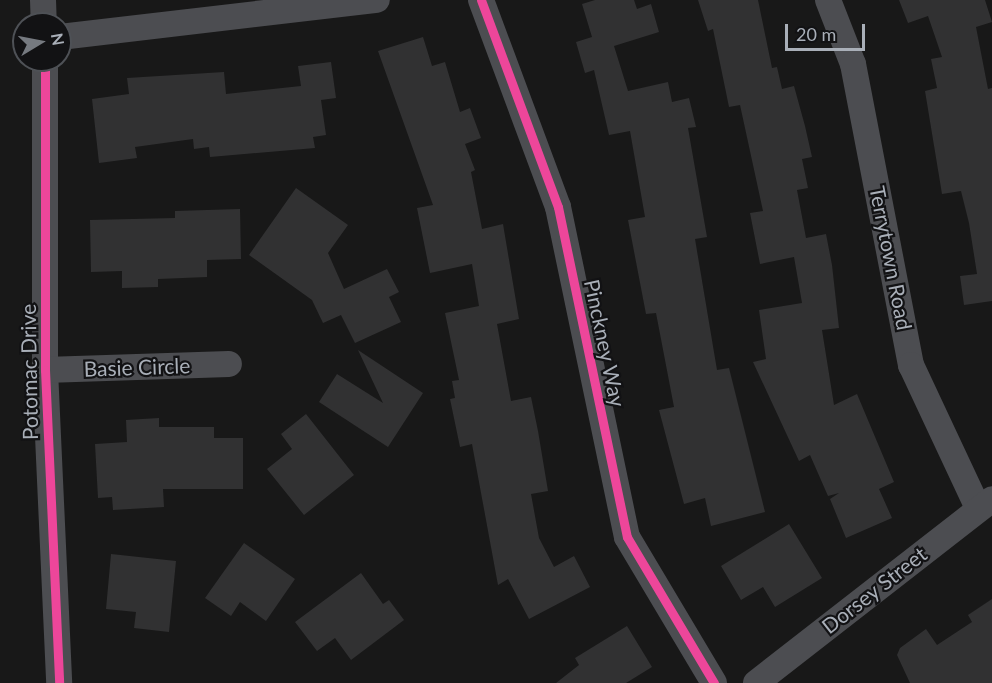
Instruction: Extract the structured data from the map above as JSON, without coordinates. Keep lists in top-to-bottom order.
{
  "streets": {
    "street": [
      "Terrytown Road",
      "Pinckney Way",
      "Basie Circle",
      "Potomac Drive",
      "Dorsey Street"
    ]
  },
  "crossings": [
    ["Terrytown Road", "Dorsey Street"],
    ["Basie Circle", "Potomac Drive"]
  ],
  "scale_bar": "20 m",
  "north": "right"
}
